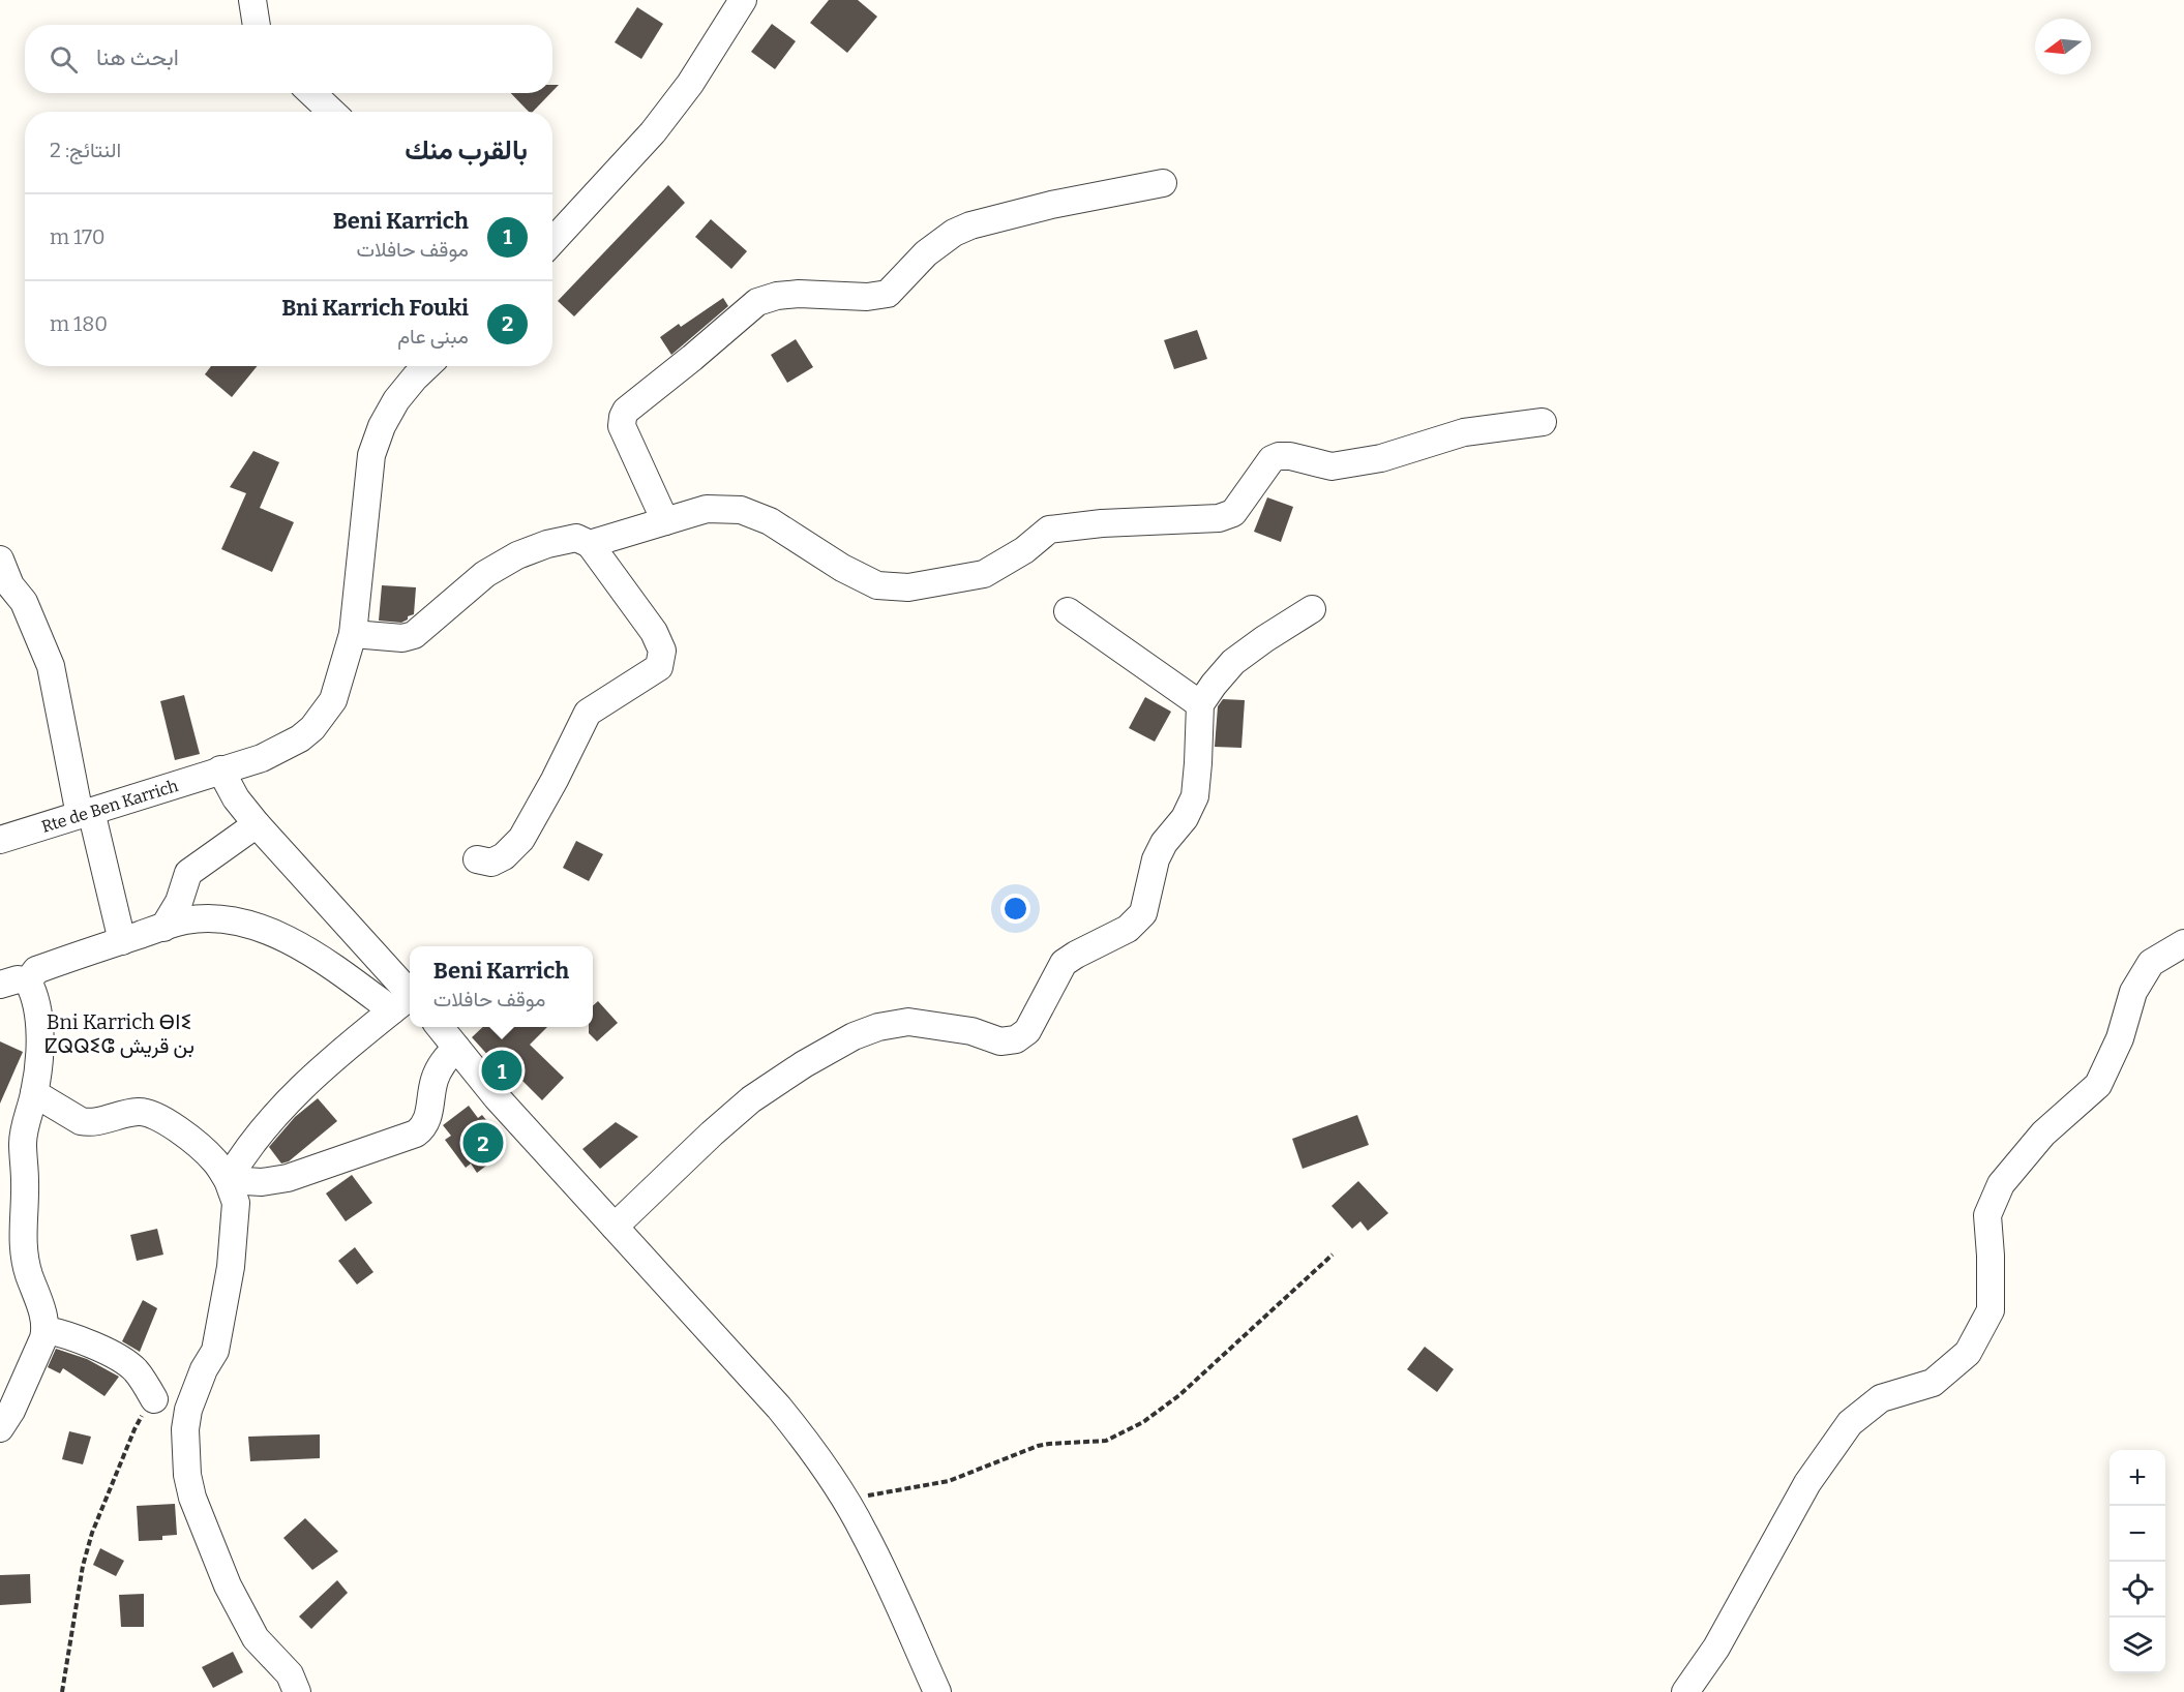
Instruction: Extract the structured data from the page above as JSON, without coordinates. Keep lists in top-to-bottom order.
{
  "streets": {
    "street": ["Rte de Ben Karrich"]
  },
  "districts": ["Bni Karrich ⴱⵏⵉ ⵇⵕⵕⵉⵛ بن قريش"],
  "north": "left",
  "page": {
    "search": "ابحث هنا",
    "heading": ["بالقرب منك", "النتائج: 2"],
    "list": [
      {
        "mark": "1",
        "name": "Beni Karrich",
        "note": "موقف حافلات",
        "value": "170 m"
      },
      {
        "mark": "2",
        "name": "Bni Karrich Fouki",
        "note": "مبنى عام",
        "value": "180 m"
      }
    ],
    "popup": ["Beni Karrich", "موقف حافلات"],
    "pins": ["1", "2"],
    "map_buttons": ["+", "−"]
  }
}
